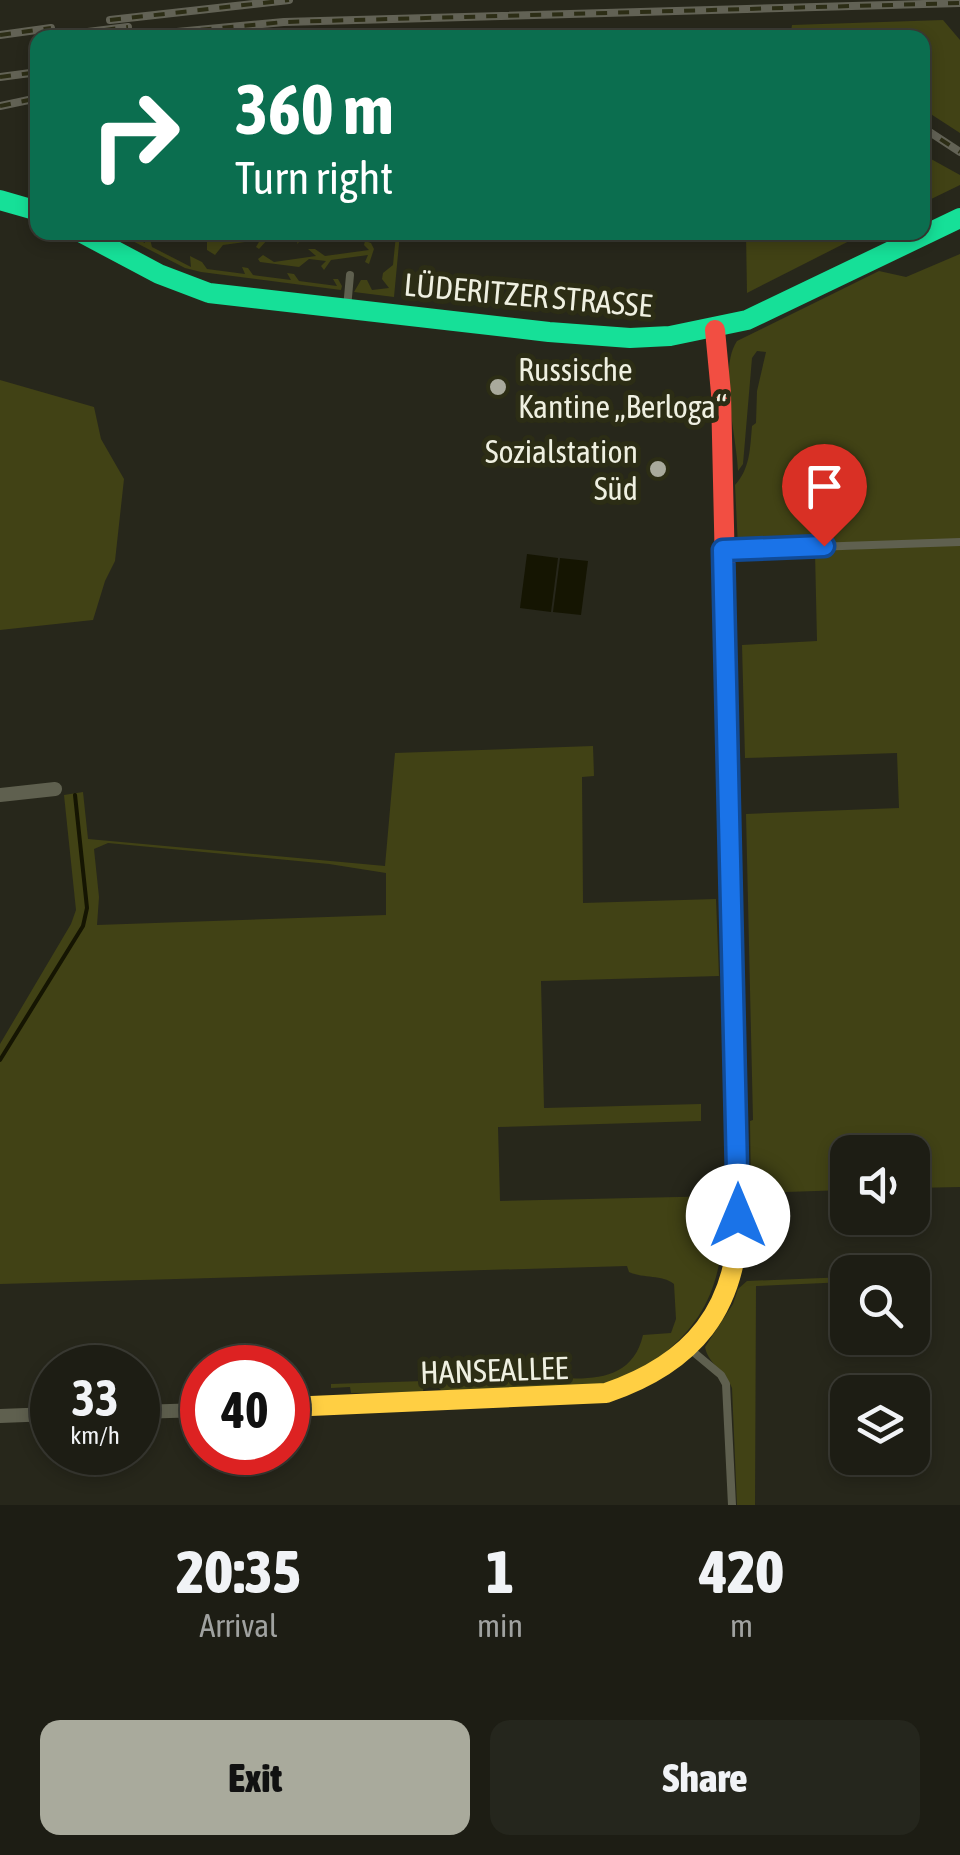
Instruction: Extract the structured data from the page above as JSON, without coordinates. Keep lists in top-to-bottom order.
{
  "streets": {
    "street": ["LÜDERITZER STRASSE", "HANSEALLEE"]
  },
  "crossings": [
    ["LÜDERITZER STRASSE", "HANSEALLEE"]
  ],
  "places": ["Russische Kantine „Berloga“", "Sozialstation Süd"],
  "page": {
    "turn": ["360 m", "Turn right"],
    "speed": "33 km/h",
    "limit": "40",
    "eta": [
      "20:35",
      "Arrival",
      "1",
      "min",
      "420",
      "m"
    ],
    "buttons": ["Exit", "Share"]
  }
}
